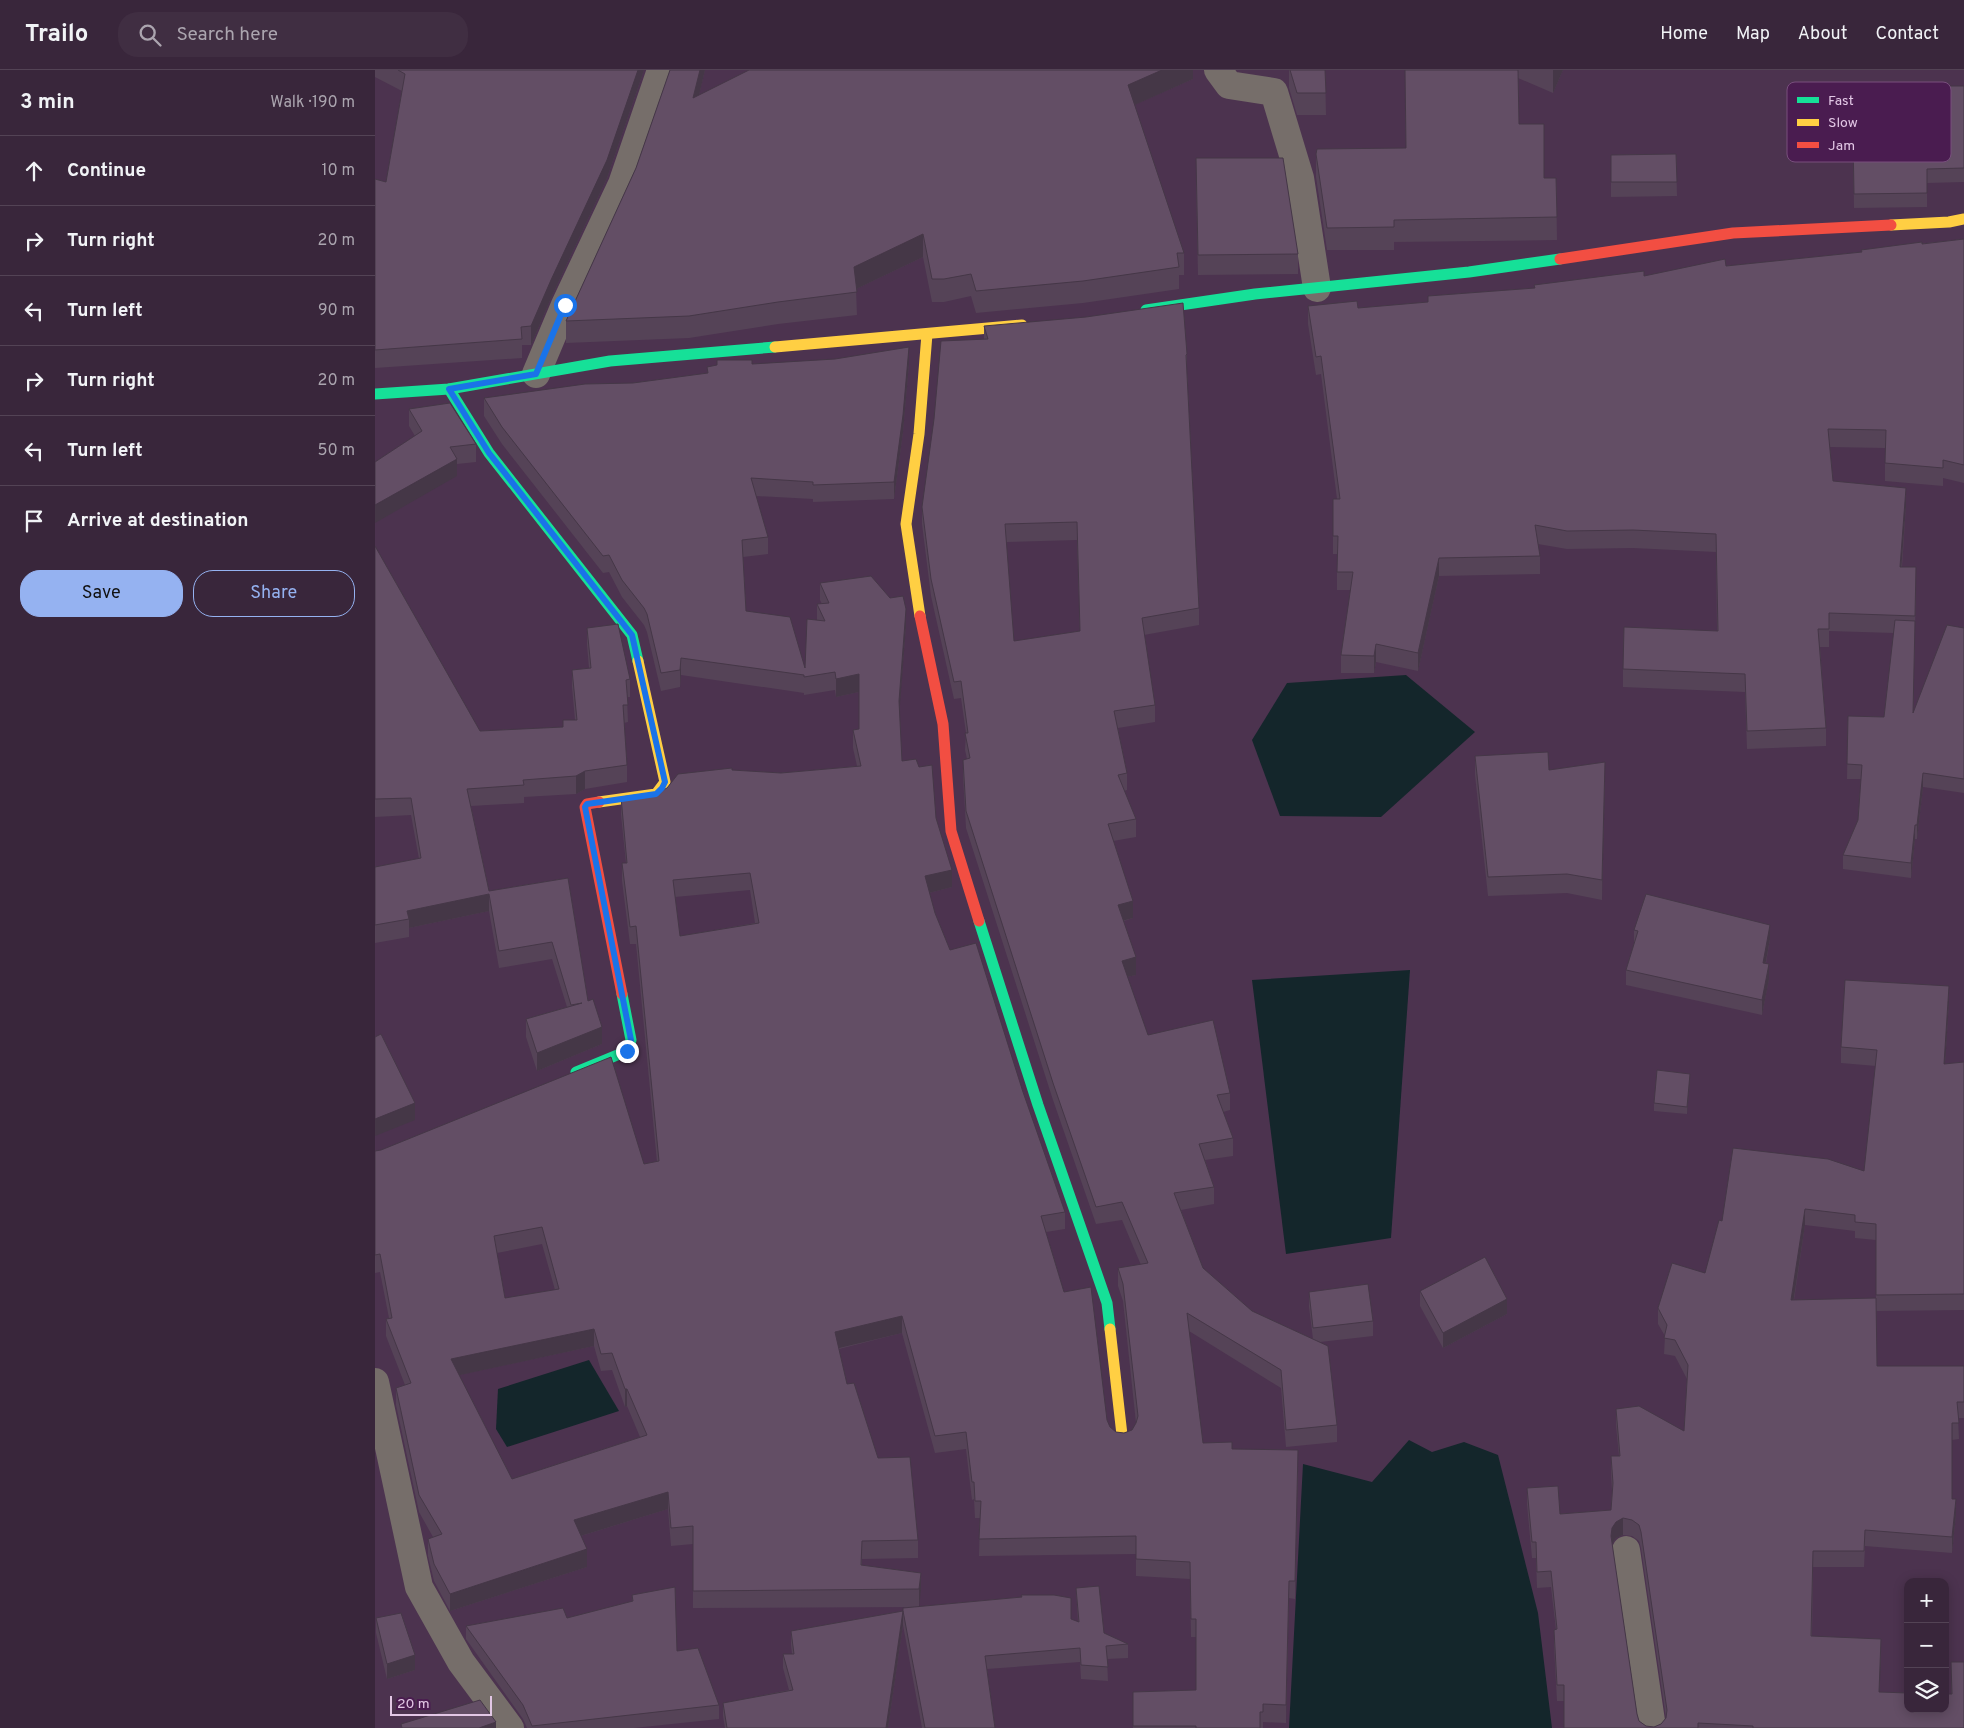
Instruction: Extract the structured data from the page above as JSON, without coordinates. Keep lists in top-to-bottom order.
{
  "legend": ["Fast", "Slow", "Jam"],
  "scale_bar": "20 m",
  "page": {
    "header": "Trailo",
    "search": "Search here",
    "nav": [
      "Home",
      "Map",
      "About",
      "Contact"
    ],
    "heading": ["3 min", "Walk · 190 m"],
    "list": [
      ["Continue", "10 m"],
      ["Turn right", "20 m"],
      ["Turn left", "90 m"],
      ["Turn right", "20 m"],
      ["Turn left", "50 m"],
      "Arrive at destination"
    ],
    "buttons": ["Save", "Share"],
    "map_buttons": ["+", "−"],
    "scale": "20 m"
  }
}
